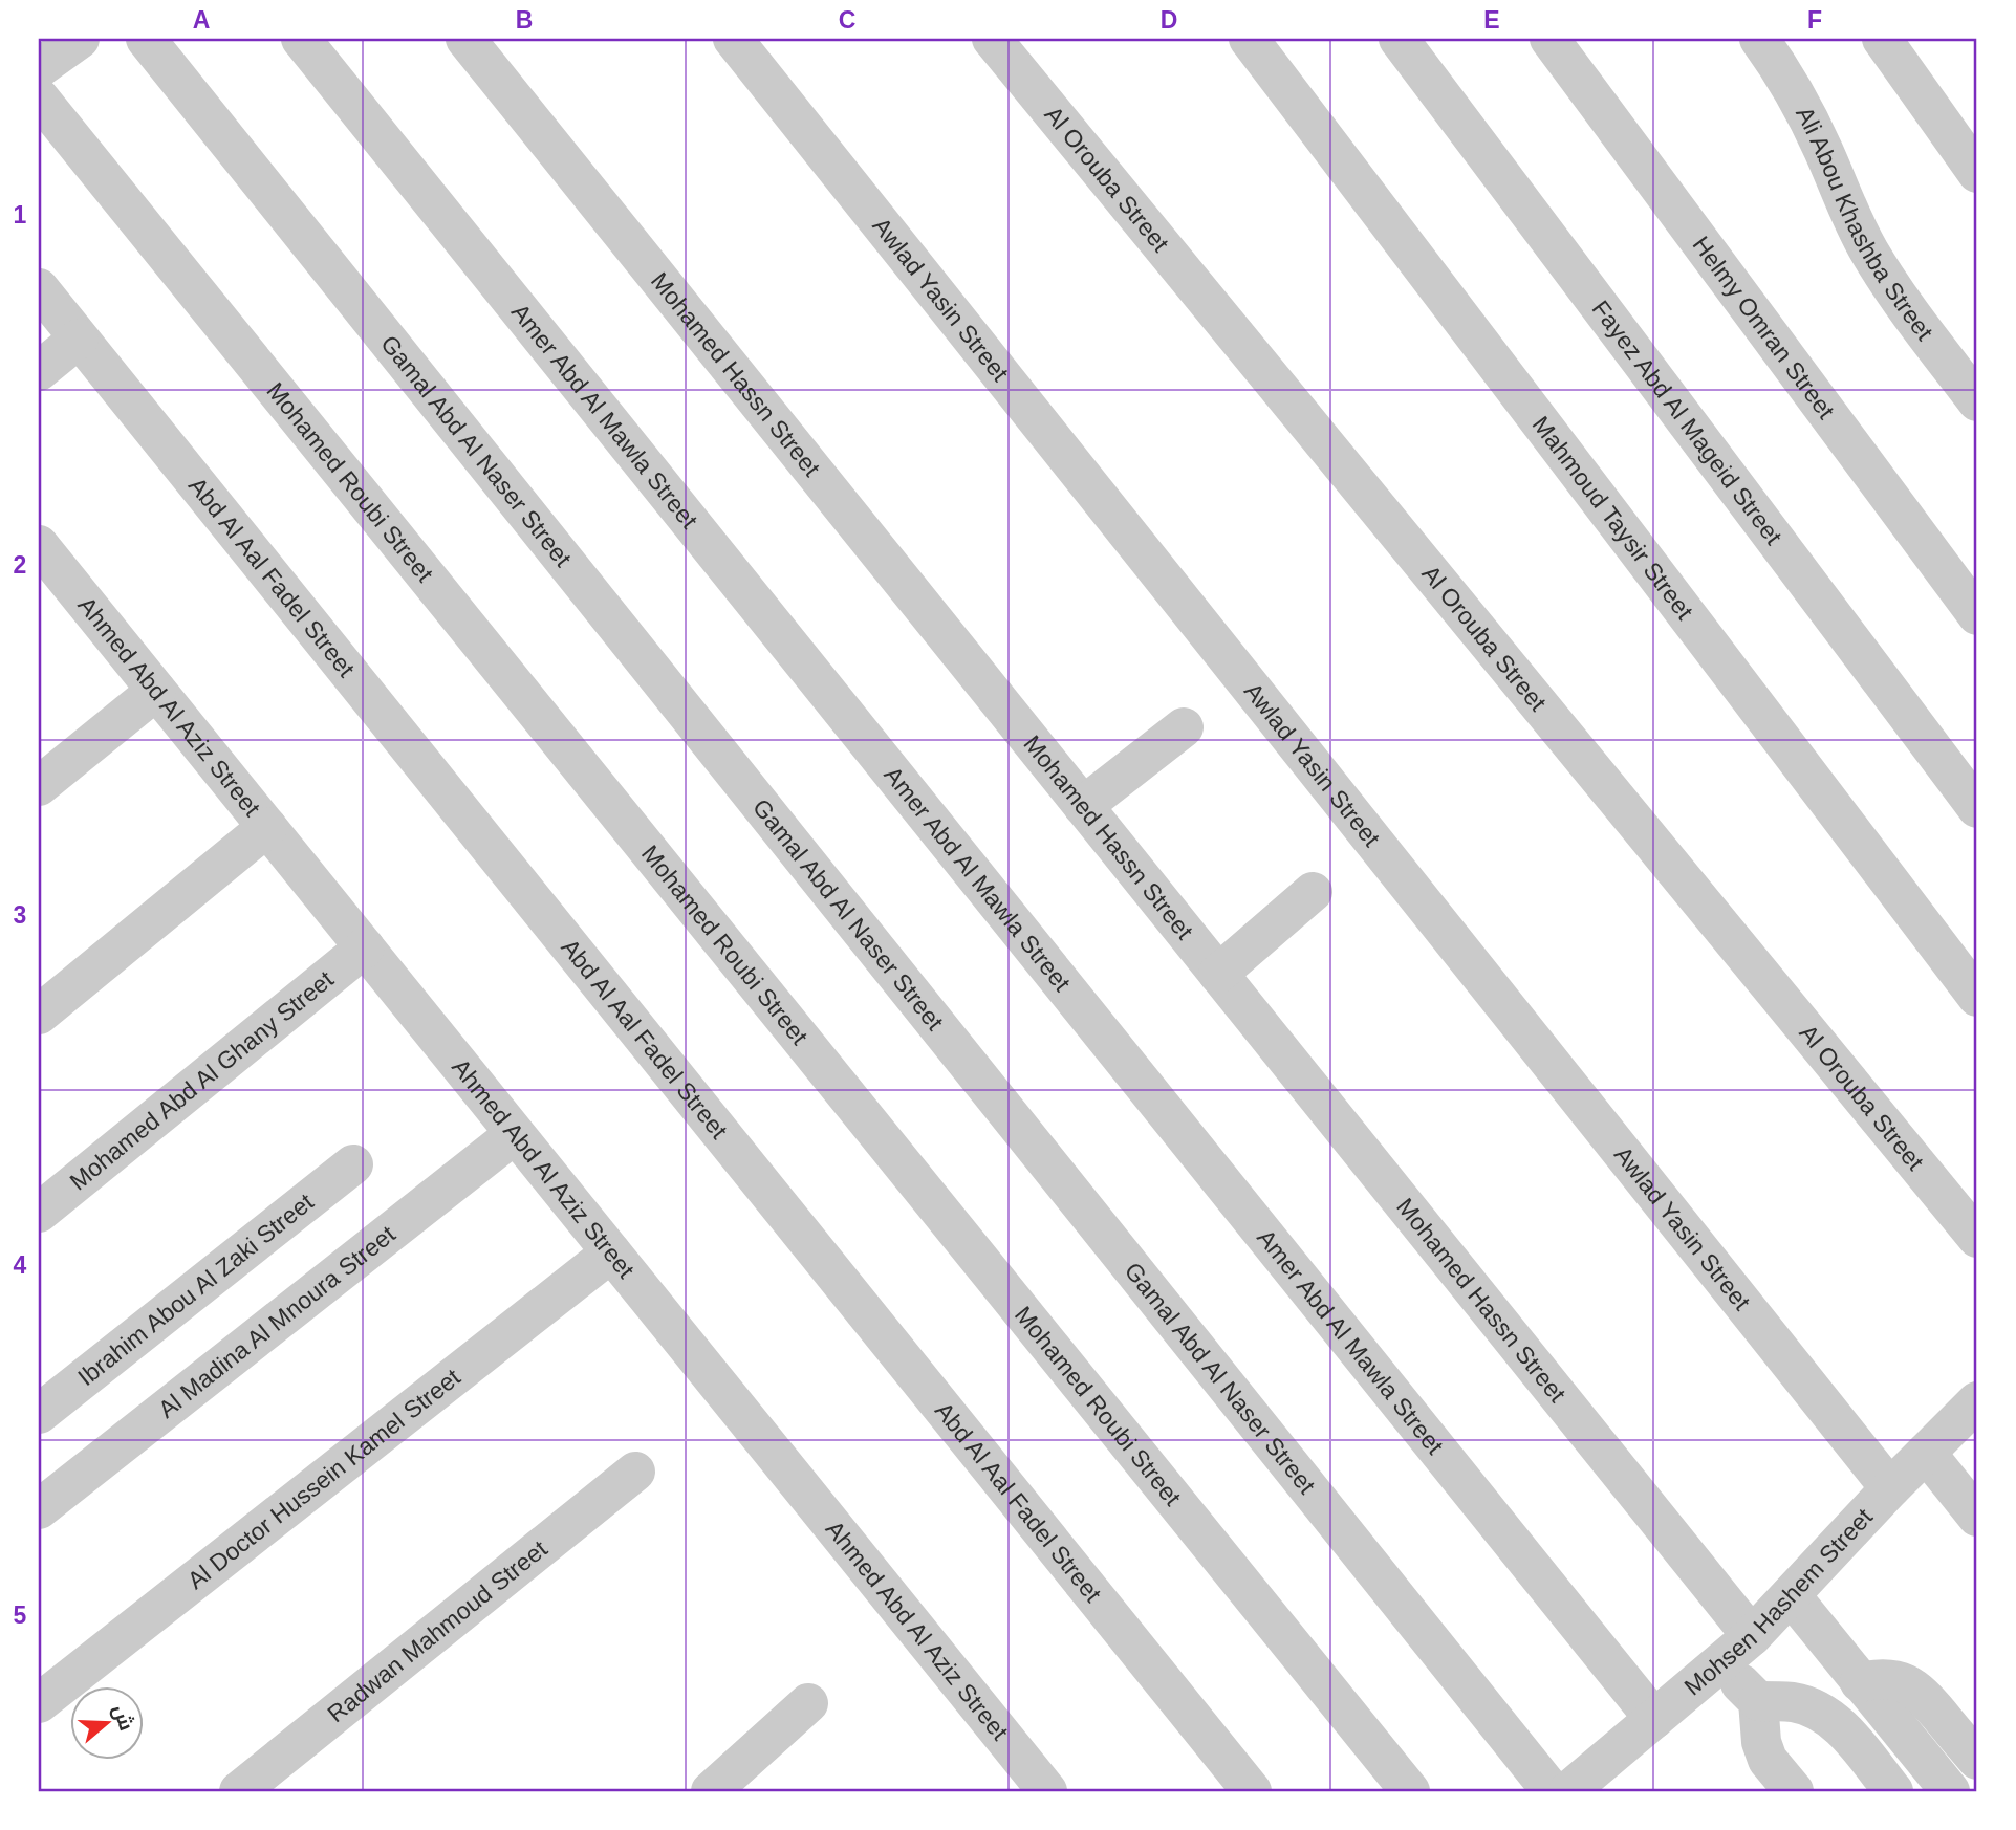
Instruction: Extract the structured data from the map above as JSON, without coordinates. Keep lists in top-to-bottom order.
{
  "streets": {
    "street": [
      "Al Orouba Street",
      "Ali Abou Khashba Street",
      "Awlad Yasin Street",
      "Helmy Omran Street",
      "Mohamed Hassn Street",
      "Amer Abd Al Mawla Street",
      "Fayez Abd Al Mageid Street",
      "Gamal Abd Al Naser Street",
      "Mohamed Roubi Street",
      "Mahmoud Taysir Street",
      "Abd Al Aal Fadel Street",
      "Ahmed Abd Al Aziz Street",
      "Mohamed Abd Al Ghany Street",
      "Ibrahim Abou Al Zaki Street",
      "Al Madina Al Mnoura Street",
      "Al Doctor Hussein Kamel Street",
      "Mohsen Hashem Street",
      "Radwan Mahmoud Street"
    ]
  },
  "crossings": [
    ["Awlad Yasin Street", "Mohsen Hashem Street"],
    ["Mohamed Hassn Street", "Mohsen Hashem Street"],
    ["Amer Abd Al Mawla Street", "Mohsen Hashem Street"],
    ["Ahmed Abd Al Aziz Street", "Mohamed Abd Al Ghany Street"],
    ["Ahmed Abd Al Aziz Street", "Al Madina Al Mnoura Street"],
    ["Ahmed Abd Al Aziz Street", "Al Doctor Hussein Kamel Street"]
  ],
  "north": "right",
  "grid": {
    "columns": [
      "A",
      "B",
      "C",
      "D",
      "E",
      "F"
    ],
    "rows": [
      "1",
      "2",
      "3",
      "4",
      "5"
    ]
  }
}
